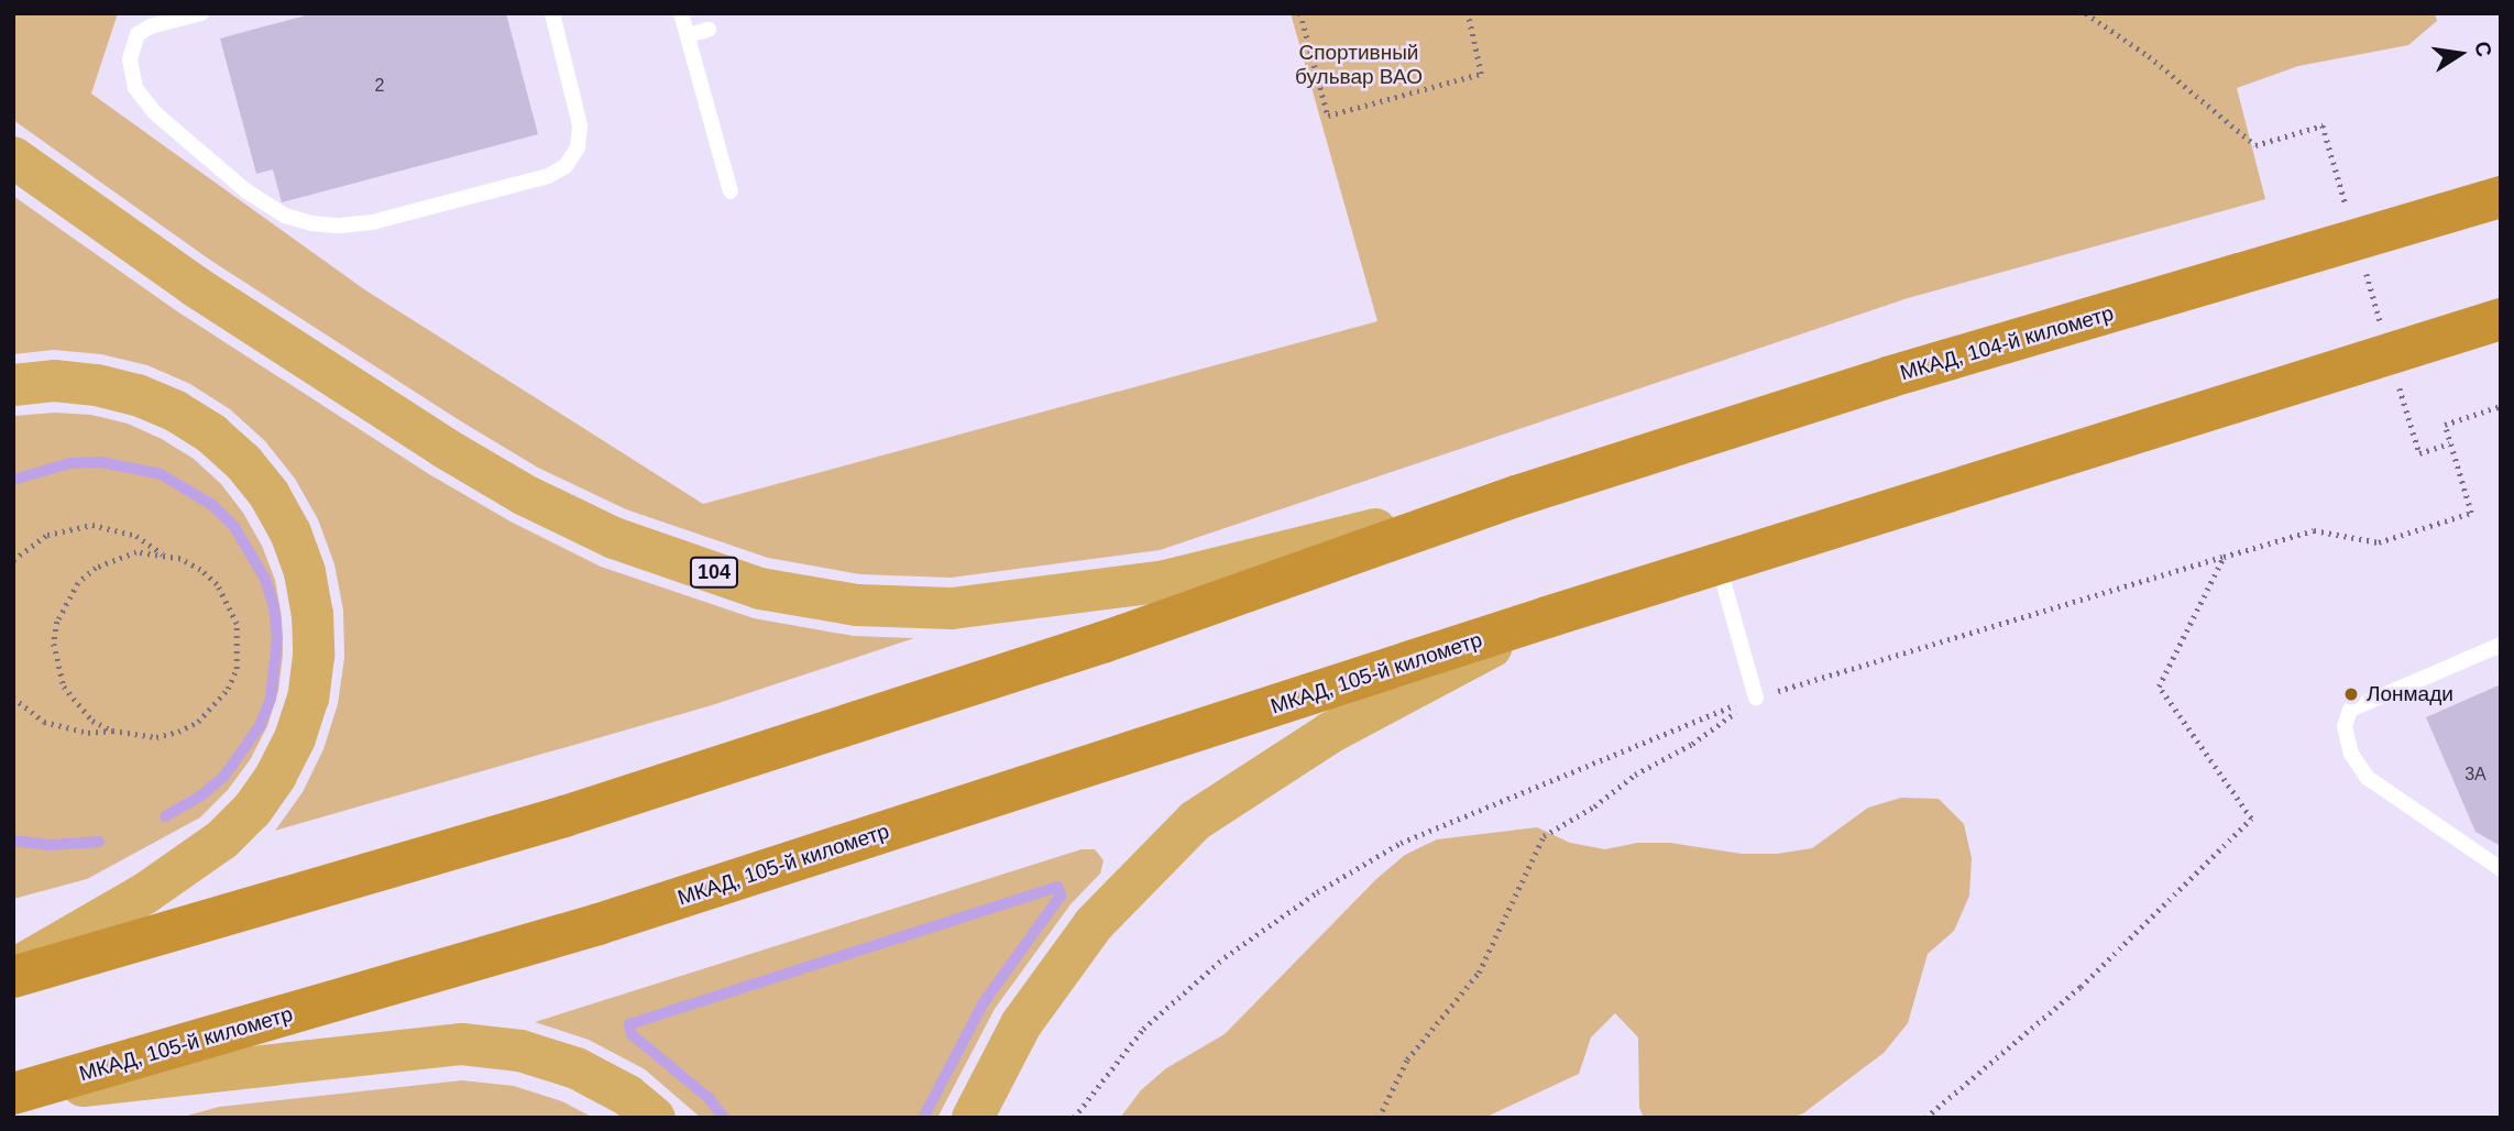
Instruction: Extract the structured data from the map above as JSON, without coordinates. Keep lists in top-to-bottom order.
{
  "streets": {
    "highway": ["МКАД, 104-й километр", "МКАД, 105-й километр"],
    "main road": ["104"]
  },
  "crossings": [
    ["МКАД, 104-й километр", "104"]
  ],
  "parks": ["Спортивный бульвар ВАО"],
  "places": ["Лонмади"],
  "house_numbers": ["2", "3A"],
  "north": "right"
}
